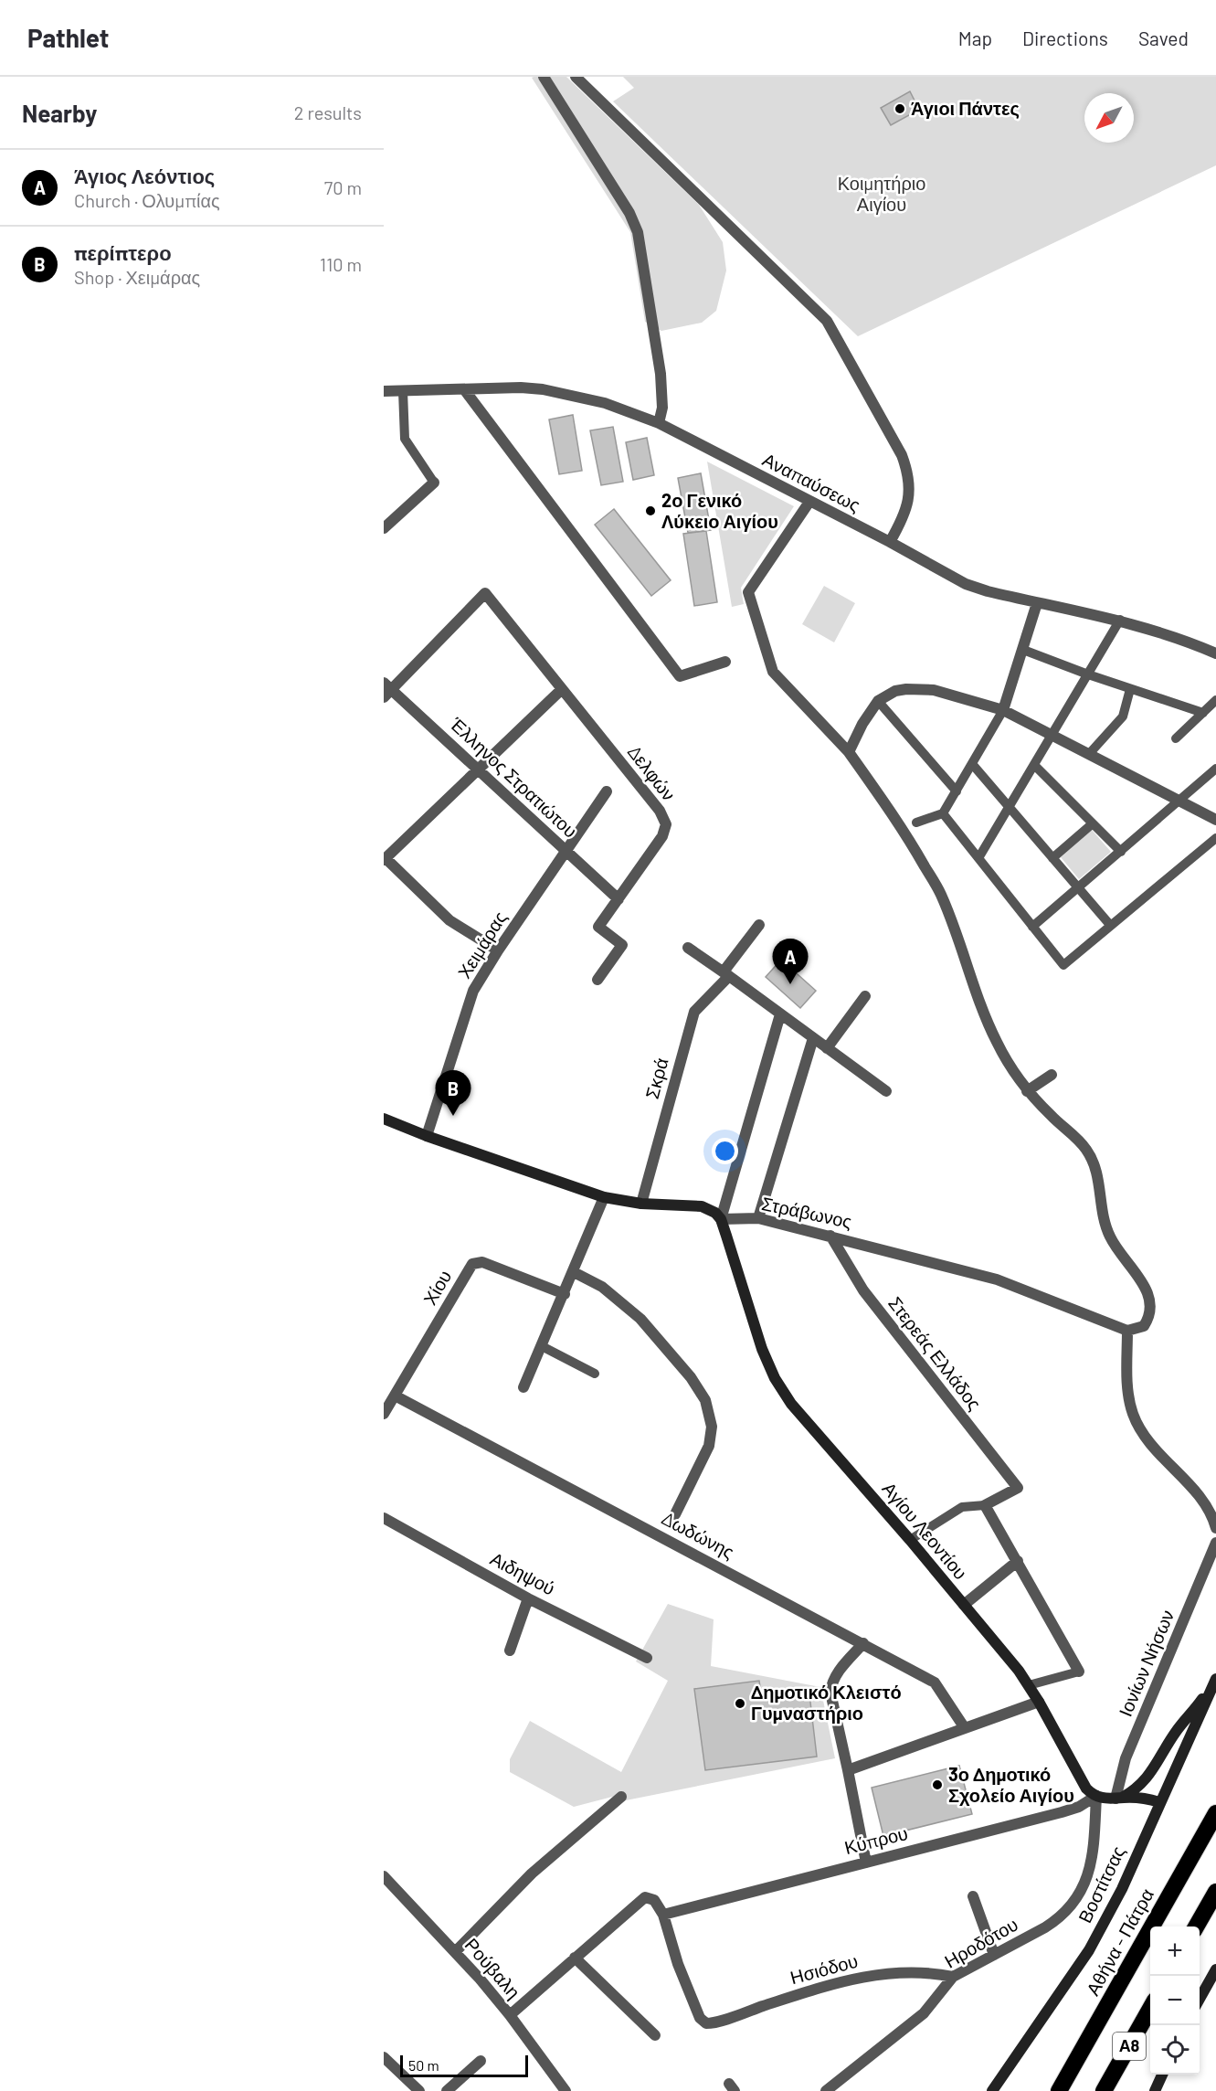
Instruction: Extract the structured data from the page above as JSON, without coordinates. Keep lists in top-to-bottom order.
{
  "streets": {
    "highway": ["Αθήνα - Πάτρα", "Α8"],
    "street": [
      "Αναπαύσεως",
      "Δελφών",
      "Έλληνος Στρατιώτου",
      "Χειμάρας",
      "Σκρά",
      "Στράβωνος",
      "Χίου",
      "Στερεάς Ελλάδος",
      "Αγίου Λεοντίου",
      "Δωδώνης",
      "Αιδηψού",
      "Ιονίων Νήσων",
      "Κύπρου",
      "Βοστίτσας",
      "Ηροδότου",
      "Ρούβαλη",
      "Ησιόδου"
    ]
  },
  "crossings": [
    ["Δελφών", "Έλληνος Στρατιώτου"],
    ["Έλληνος Στρατιώτου", "Χειμάρας"],
    ["Στράβωνος", "Στερεάς Ελλάδος"],
    ["Στράβωνος", "Αγίου Λεοντίου"],
    ["Χίου", "Δωδώνης"],
    ["Αγίου Λεοντίου", "Κύπρου"],
    ["Αγίου Λεοντίου", "Ηροδότου"],
    ["Κύπρου", "Ηροδότου"],
    ["Κύπρου", "Ησιόδου"],
    ["Ηροδότου", "Ησιόδου"]
  ],
  "parks": ["Κοιμητήριο Αιγίου"],
  "places": [
    "Άγιοι Πάντες",
    "2ο Γενικό Λύκειο Αιγίου",
    "Δημοτικό Κλειστό Γυμναστήριο",
    "3ο Δημοτικό Σχολείο Αιγίου"
  ],
  "scale_bar": "50 m",
  "north": "bottom left",
  "page": {
    "header": "Pathlet",
    "nav": ["Map", "Directions", "Saved"],
    "heading": ["Nearby", "2 results"],
    "list": [
      {
        "mark": "A",
        "name": "Άγιος Λεόντιος",
        "note": "Church · Ολυμπίας",
        "value": "70 m"
      },
      {
        "mark": "B",
        "name": "περίπτερο",
        "note": "Shop · Χειμάρας",
        "value": "110 m"
      }
    ],
    "pins": ["A", "B"],
    "map_buttons": ["+", "−"],
    "scale": "50 m"
  }
}
